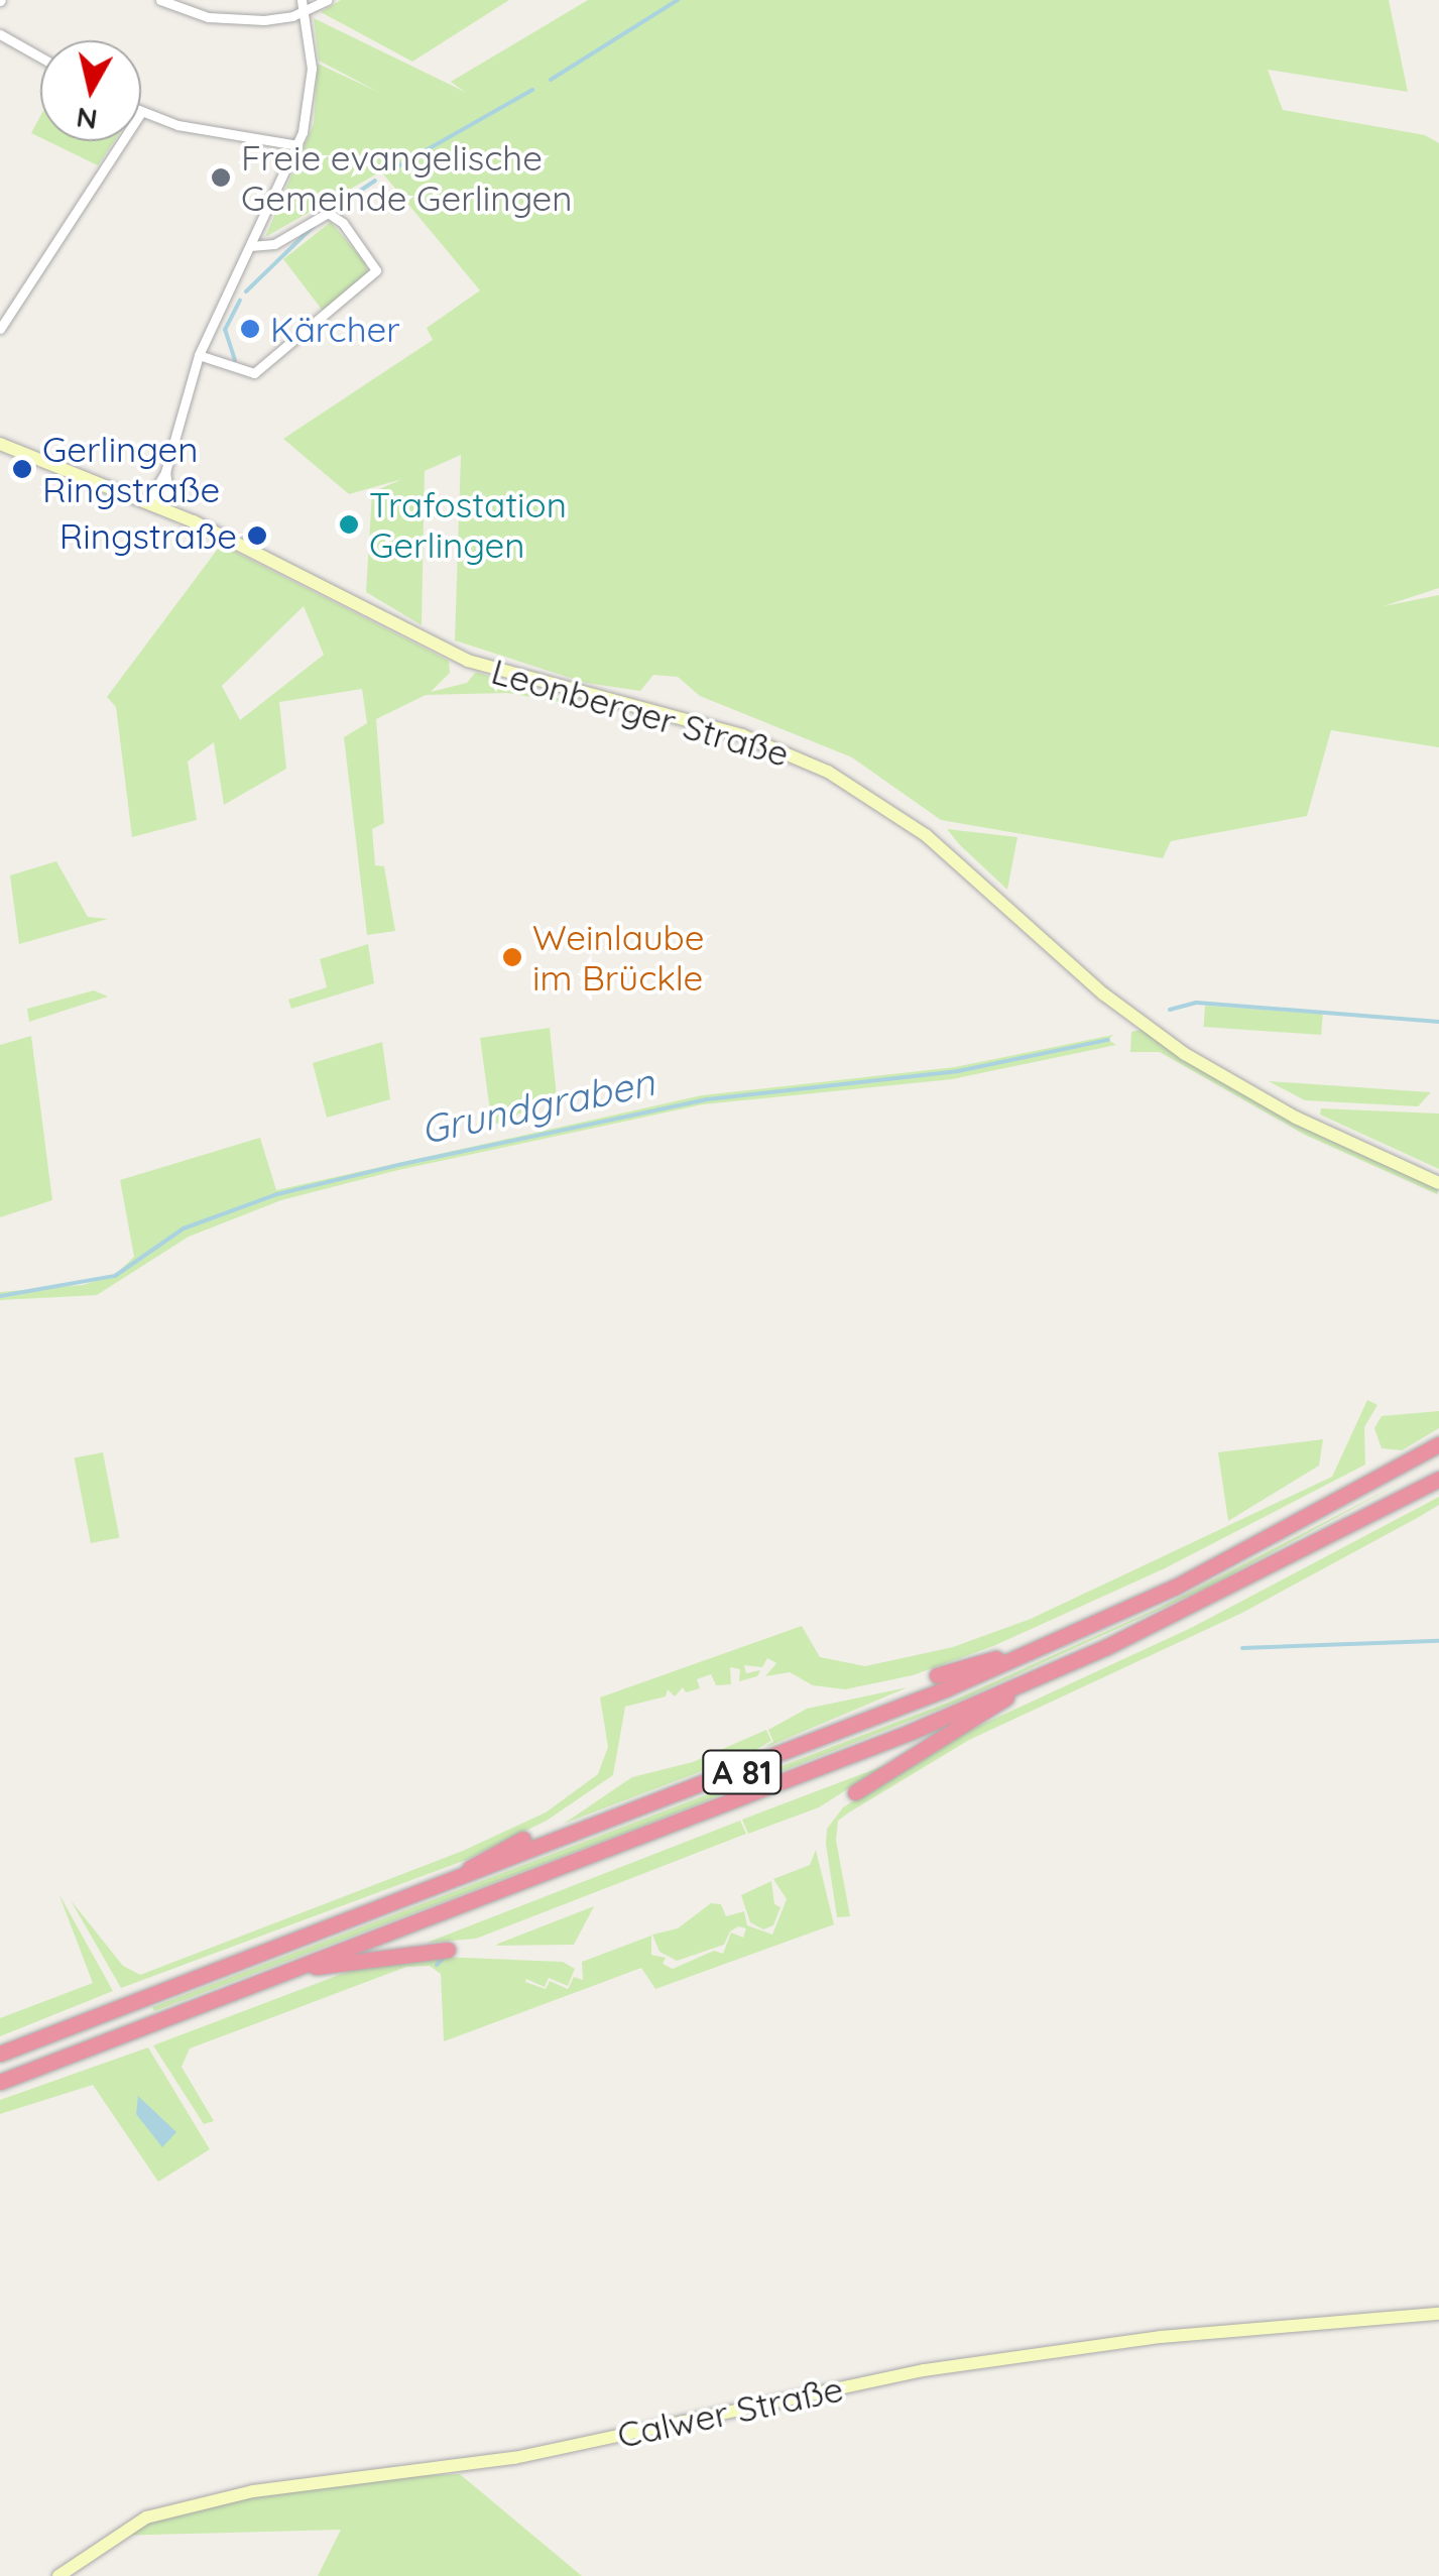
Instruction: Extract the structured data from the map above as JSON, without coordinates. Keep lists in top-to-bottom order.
{
  "streets": {
    "highway": ["A 81"],
    "main road": ["Leonberger Straße", "Calwer Straße"]
  },
  "water": ["Grundgraben"],
  "places": [
    "Freie evangelische Gemeinde Gerlingen",
    "Kärcher",
    "Gerlingen Ringstraße",
    "Trafostation Gerlingen",
    "Ringstraße",
    "Weinlaube im Brückle"
  ],
  "north": "bottom"
}
